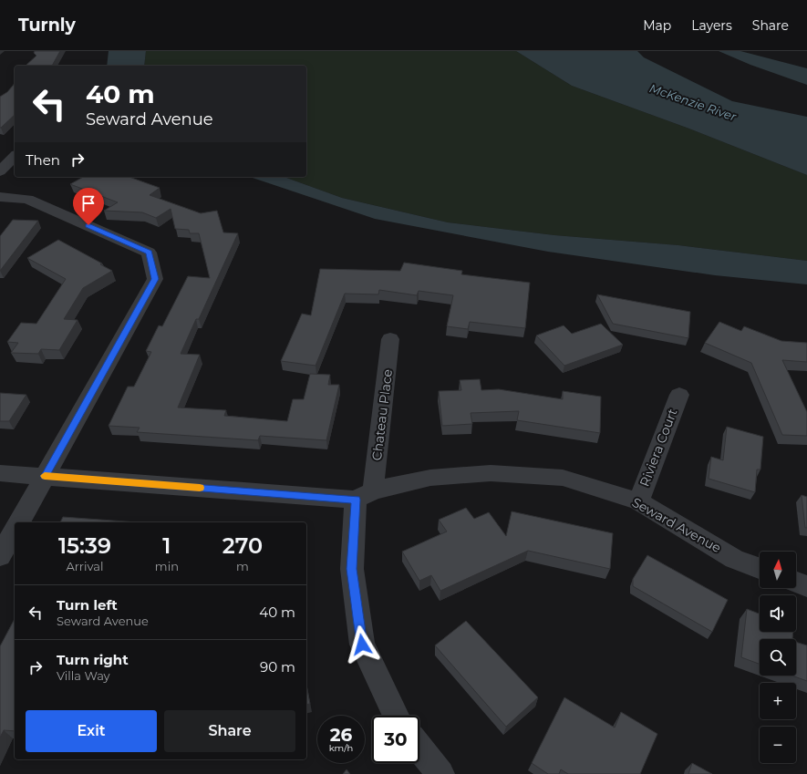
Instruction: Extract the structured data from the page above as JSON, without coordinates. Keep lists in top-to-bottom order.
{
  "streets": {
    "street": ["Chateau Place", "Riviera Court", "Seward Avenue"]
  },
  "crossings": [
    ["Chateau Place", "Seward Avenue"],
    ["Riviera Court", "Seward Avenue"]
  ],
  "water": ["McKenzie River"],
  "north": "top",
  "page": {
    "header": "Turnly",
    "nav": ["Map", "Layers", "Share"],
    "turn": ["40 m", "Seward Avenue"],
    "then": "Then",
    "eta": [
      "15:39",
      "Arrival",
      "1",
      "min",
      "270",
      "m"
    ],
    "map_buttons": ["+", "−"],
    "list": [
      {
        "name": "Turn left",
        "note": "Seward Avenue",
        "value": "40 m"
      },
      {
        "name": "Turn right",
        "note": "Villa Way",
        "value": "90 m"
      }
    ],
    "buttons": ["Exit", "Share"],
    "speed": "26 km/h",
    "limit": "30"
  }
}
